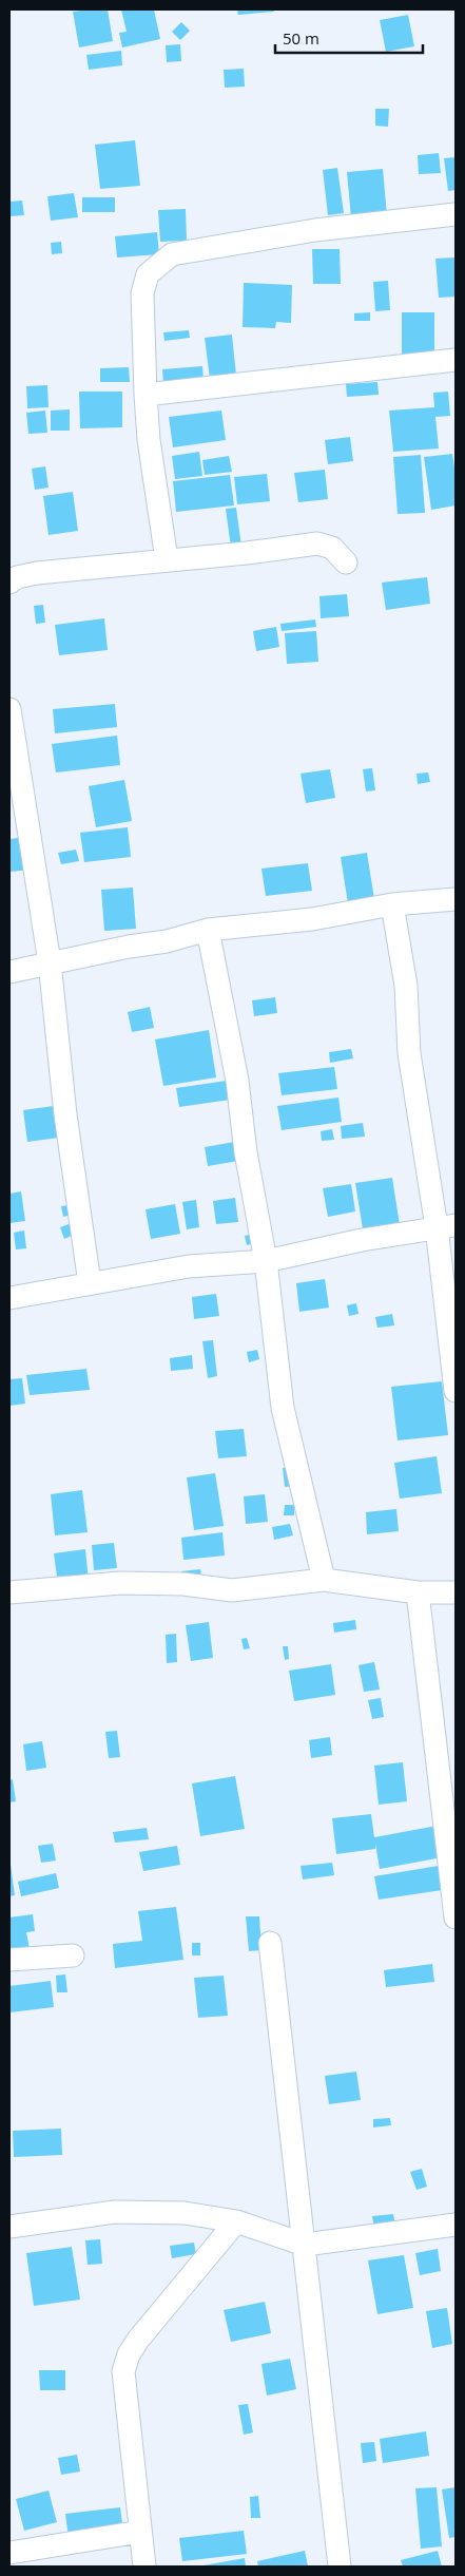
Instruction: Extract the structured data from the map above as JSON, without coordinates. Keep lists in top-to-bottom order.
{
  "scale_bar": "50 m"
}
